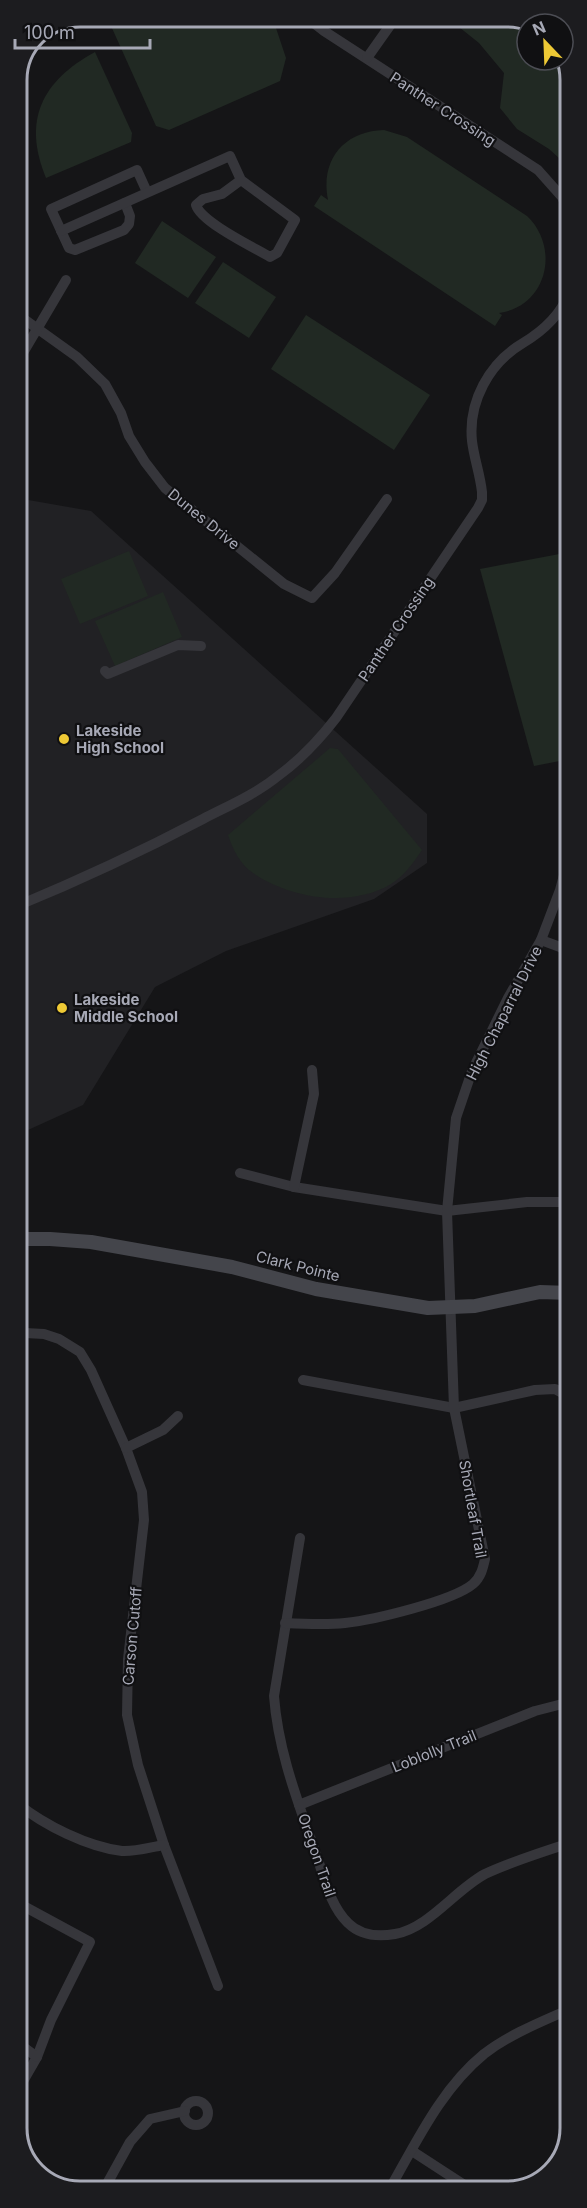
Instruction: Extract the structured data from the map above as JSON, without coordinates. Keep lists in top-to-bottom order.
{
  "streets": {
    "street": [
      "Panther Crossing",
      "Dunes Drive",
      "High Chaparral Drive",
      "Clark Pointe",
      "Shortleaf Trail",
      "Carson Cutoff",
      "Loblolly Trail",
      "Oregon Trail"
    ]
  },
  "crossings": [
    ["High Chaparral Drive", "Clark Pointe"],
    ["High Chaparral Drive", "Shortleaf Trail"],
    ["Clark Pointe", "Shortleaf Trail"],
    ["Shortleaf Trail", "Oregon Trail"],
    ["Loblolly Trail", "Oregon Trail"]
  ],
  "places": ["Lakeside High School", "Lakeside Middle School"],
  "scale_bar": "100 m",
  "north": "top left"
}
